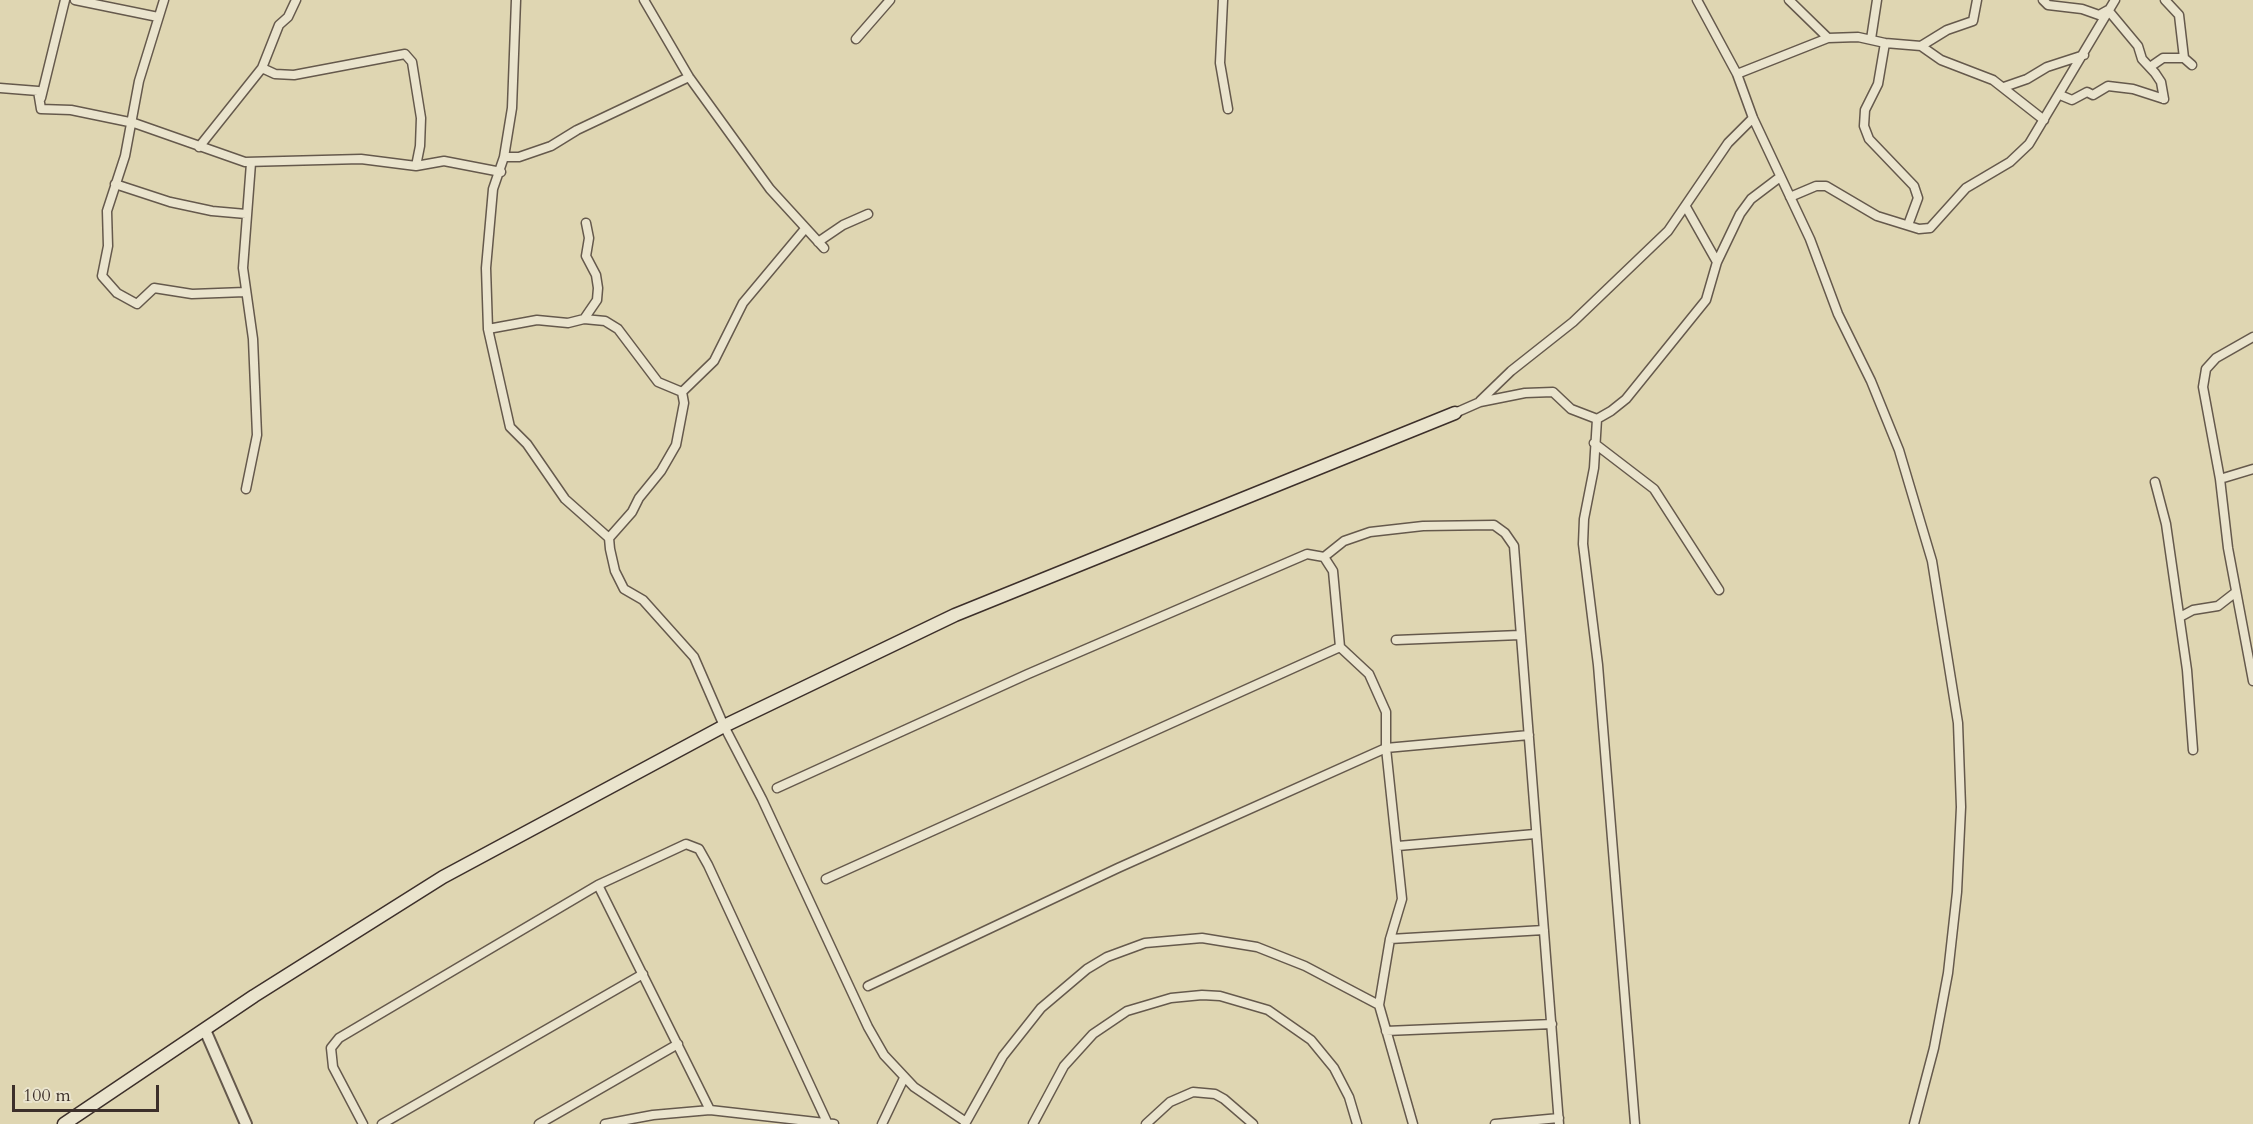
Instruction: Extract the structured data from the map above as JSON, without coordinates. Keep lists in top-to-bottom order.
{
  "scale_bar": "100 m"
}
